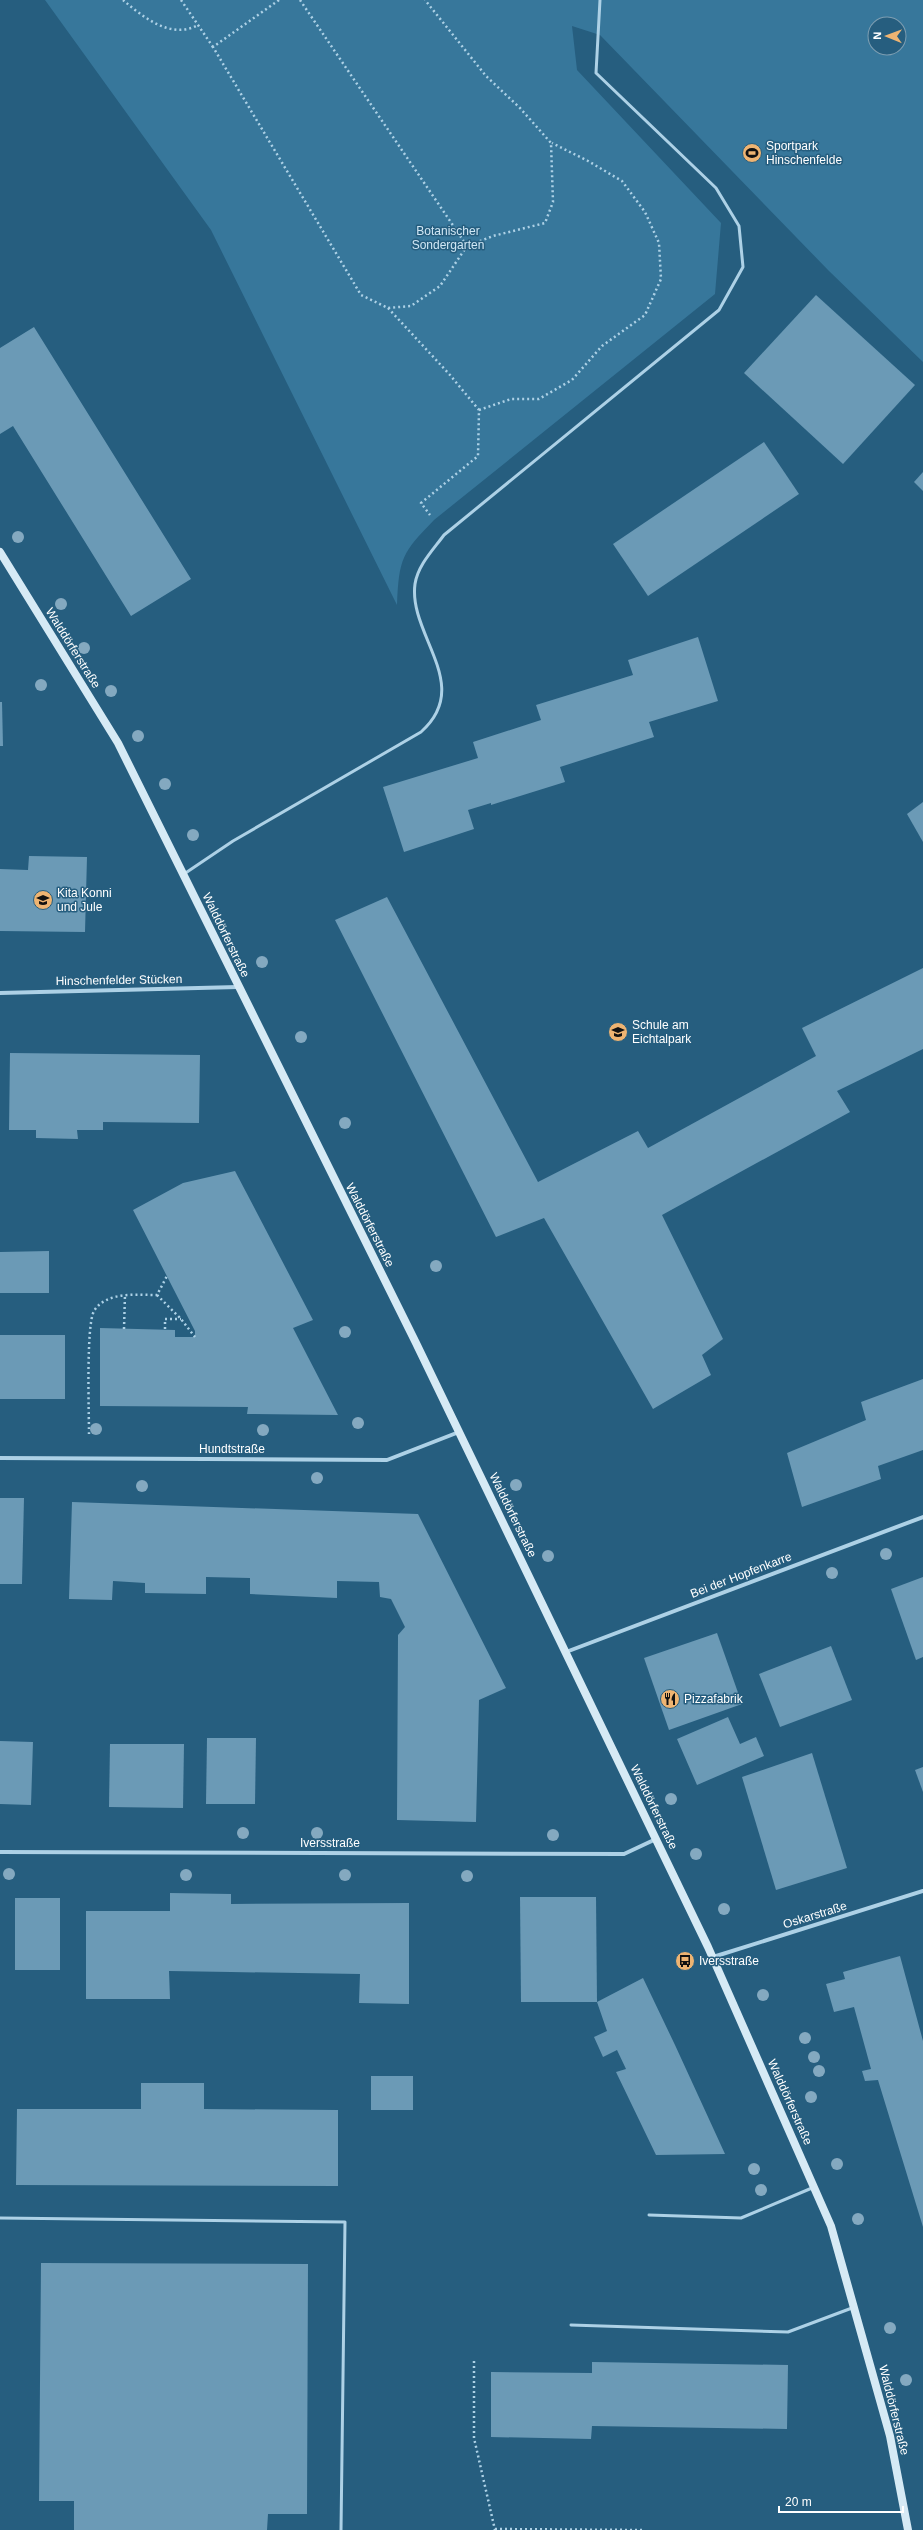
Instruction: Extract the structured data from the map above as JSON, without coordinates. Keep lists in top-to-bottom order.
{
  "streets": {
    "street": [
      "Walddörferstraße",
      "Hinschenfelder Stücken",
      "Hundtstraße",
      "Bei der Hopfenkarre",
      "Iversstraße",
      "Oskarstraße"
    ]
  },
  "crossings": [
    ["Walddörferstraße", "Hinschenfelder Stücken"],
    ["Walddörferstraße", "Hundtstraße"],
    ["Walddörferstraße", "Bei der Hopfenkarre"],
    ["Walddörferstraße", "Iversstraße"],
    ["Walddörferstraße", "Oskarstraße"]
  ],
  "parks": ["Botanischer Sondergarten"],
  "places": {
    "sports": ["Sportpark Hinschenfelde"],
    "school or university": ["Kita Konni und Jule", "Schule am Eichtalpark"],
    "restaurant": ["Pizzafabrik"],
    "bus stop": ["Iversstraße"]
  },
  "scale_bar": "20 m",
  "north": "left"
}
